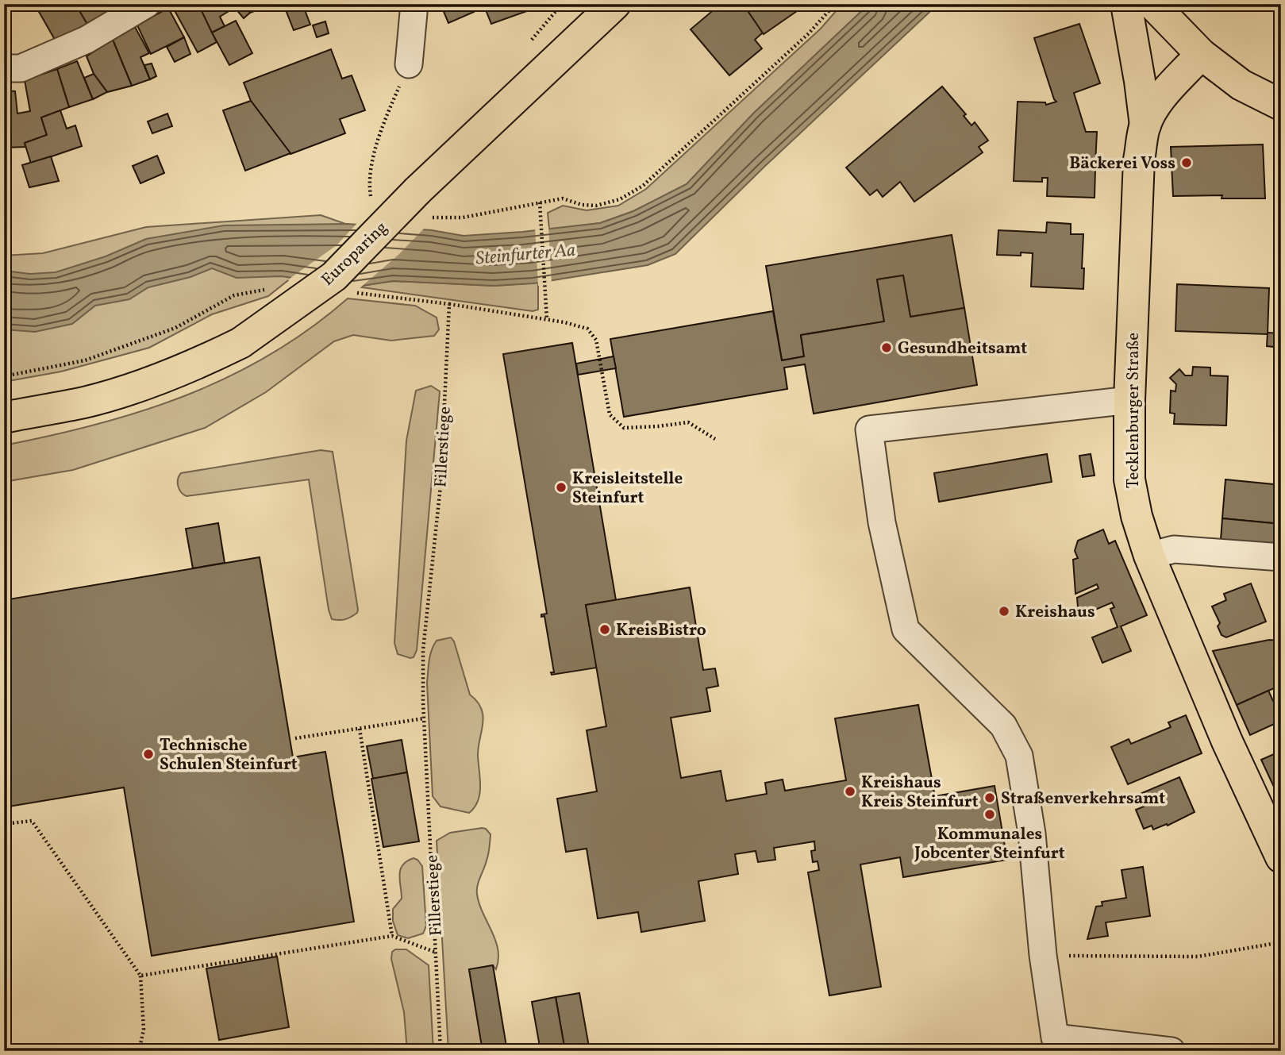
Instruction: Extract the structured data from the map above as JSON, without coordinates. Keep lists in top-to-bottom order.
{
  "streets": {
    "main road": ["Europaring", "Tecklenburger Straße"],
    "path": ["Fillerstiege"]
  },
  "water": ["Steinfurter Aa"],
  "places": [
    "Bäckerei Voss",
    "Gesundheitsamt",
    "Kreisleitstelle Steinfurt",
    "Kreishaus",
    "KreisBistro",
    "Technische Schulen Steinfurt",
    "Kreishaus Kreis Steinfurt",
    "Straßenverkehrsamt",
    "Kommunales Jobcenter Steinfurt"
  ]
}
